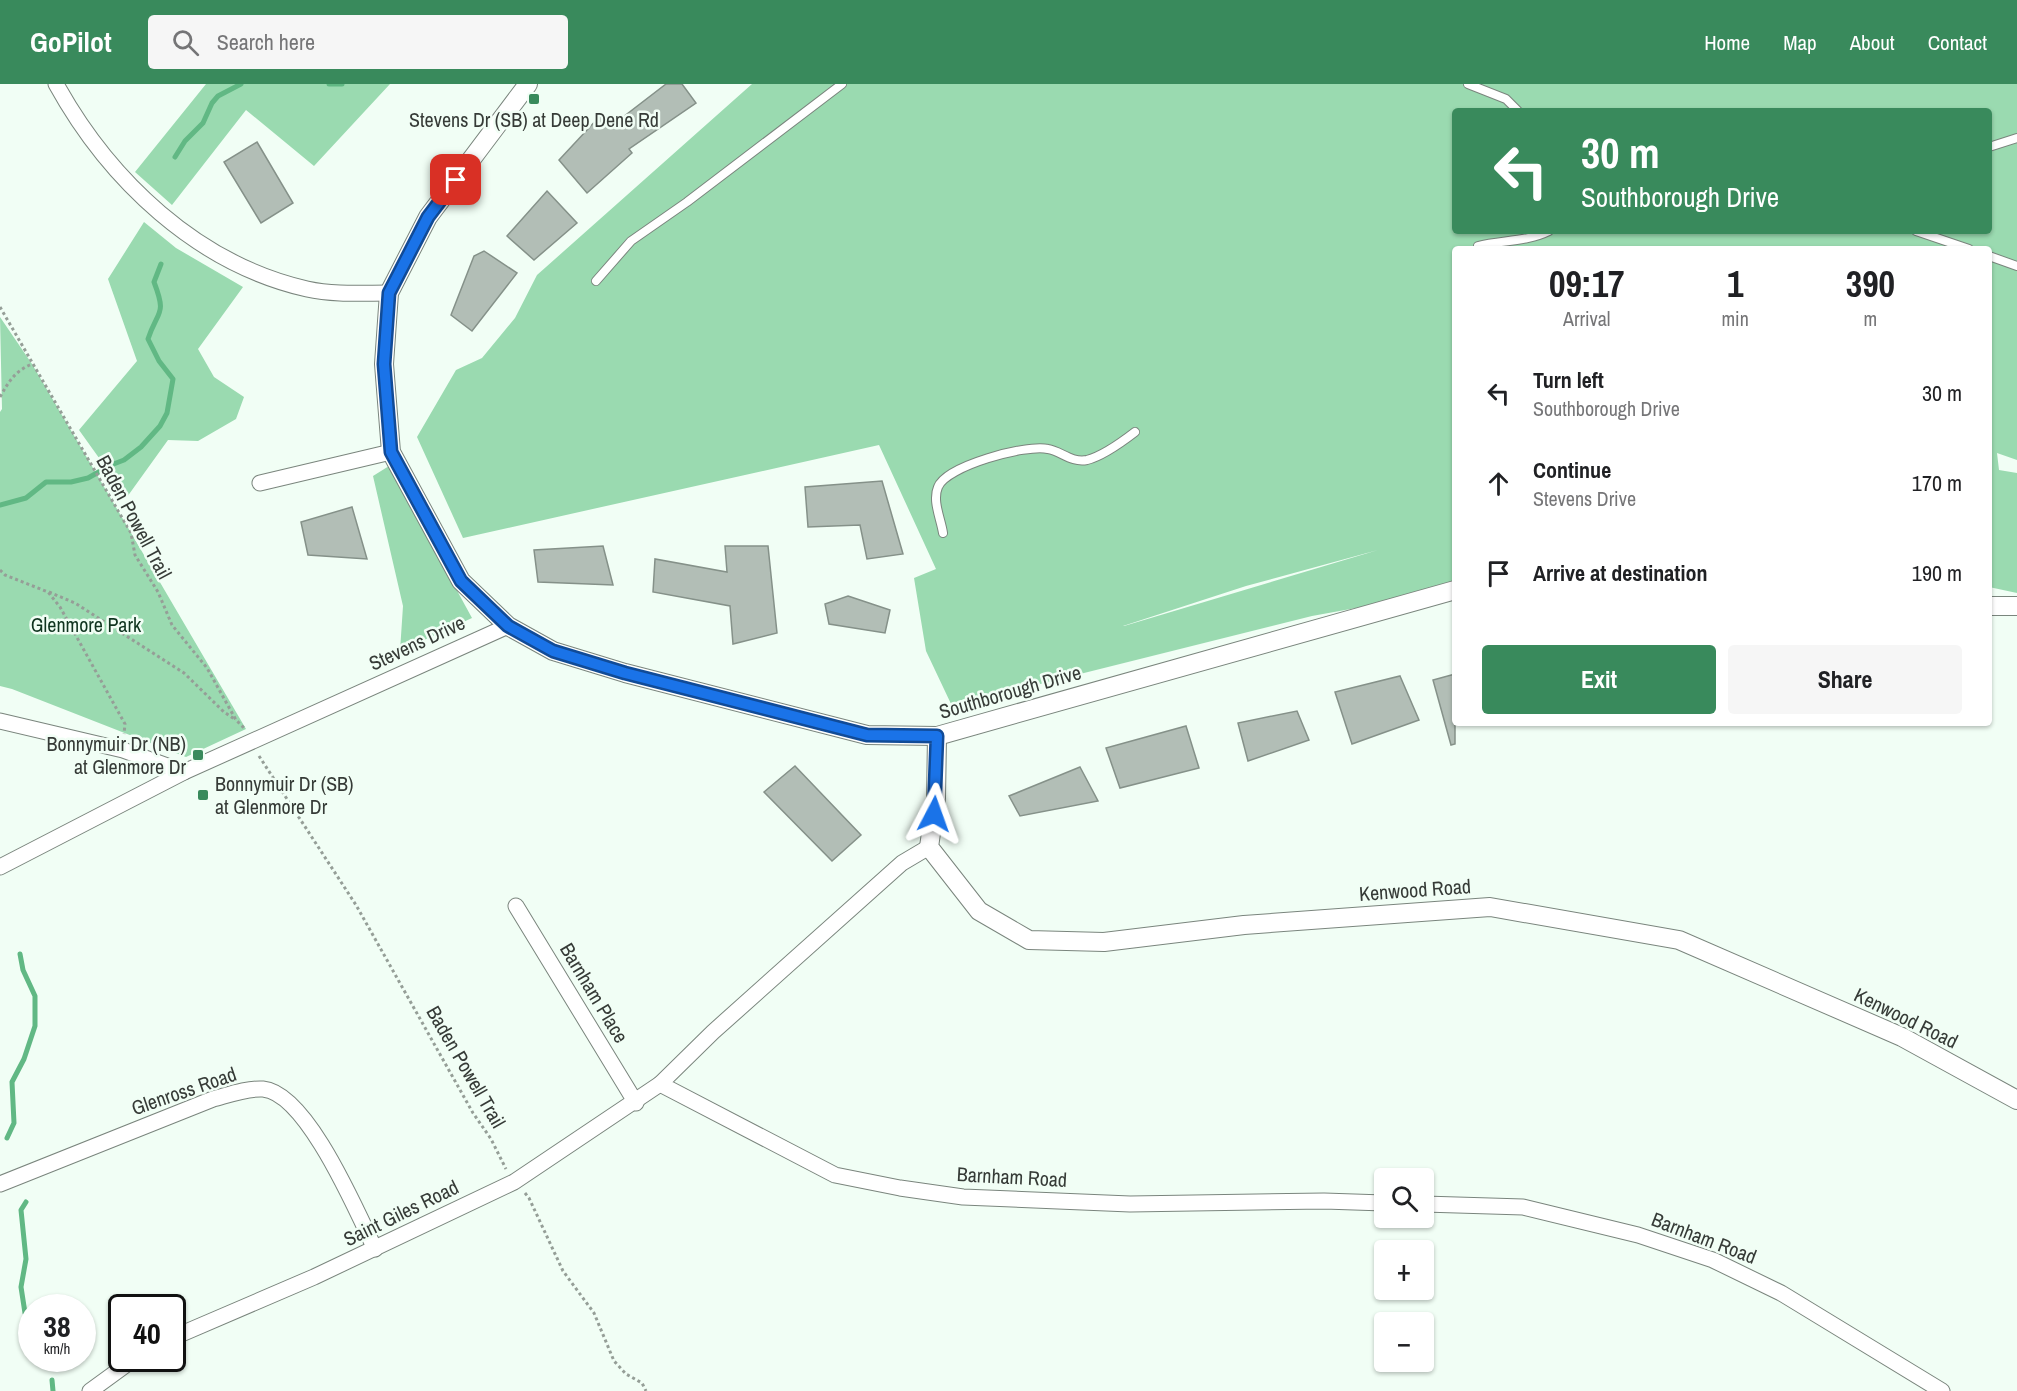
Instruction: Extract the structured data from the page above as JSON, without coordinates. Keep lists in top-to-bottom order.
{
  "streets": {
    "street": [
      "Stevens Drive",
      "Southborough Drive",
      "Kenwood Road",
      "Barnham Place",
      "Glenross Road",
      "Barnham Road",
      "Saint Giles Road"
    ],
    "path": ["Baden Powell Trail"]
  },
  "crossings": [
    ["Baden Powell Trail", "Saint Giles Road"],
    ["Stevens Drive", "Southborough Drive"],
    ["Barnham Place", "Saint Giles Road"],
    ["Glenross Road", "Saint Giles Road"]
  ],
  "parks": ["Glenmore Park"],
  "places": {
    "transit": ["Stevens Dr (SB) at Deep Dene Rd", "Bonnymuir Dr (NB) at Glenmore Dr", "Bonnymuir Dr (SB) at Glenmore Dr"]
  },
  "page": {
    "header": "GoPilot",
    "search": "Search here",
    "nav": [
      "Home",
      "Map",
      "About",
      "Contact"
    ],
    "turn": ["30 m", "Southborough Drive"],
    "eta": [
      "09:17",
      "Arrival",
      "1",
      "min",
      "390",
      "m"
    ],
    "list": [
      {
        "name": "Turn left",
        "note": "Southborough Drive",
        "value": "30 m"
      },
      {
        "name": "Continue",
        "note": "Stevens Drive",
        "value": "170 m"
      },
      {
        "name": "Arrive at destination",
        "value": "190 m"
      }
    ],
    "buttons": ["Exit", "Share"],
    "map_buttons": ["+", "−"],
    "speed": "38 km/h",
    "limit": "40"
  }
}
